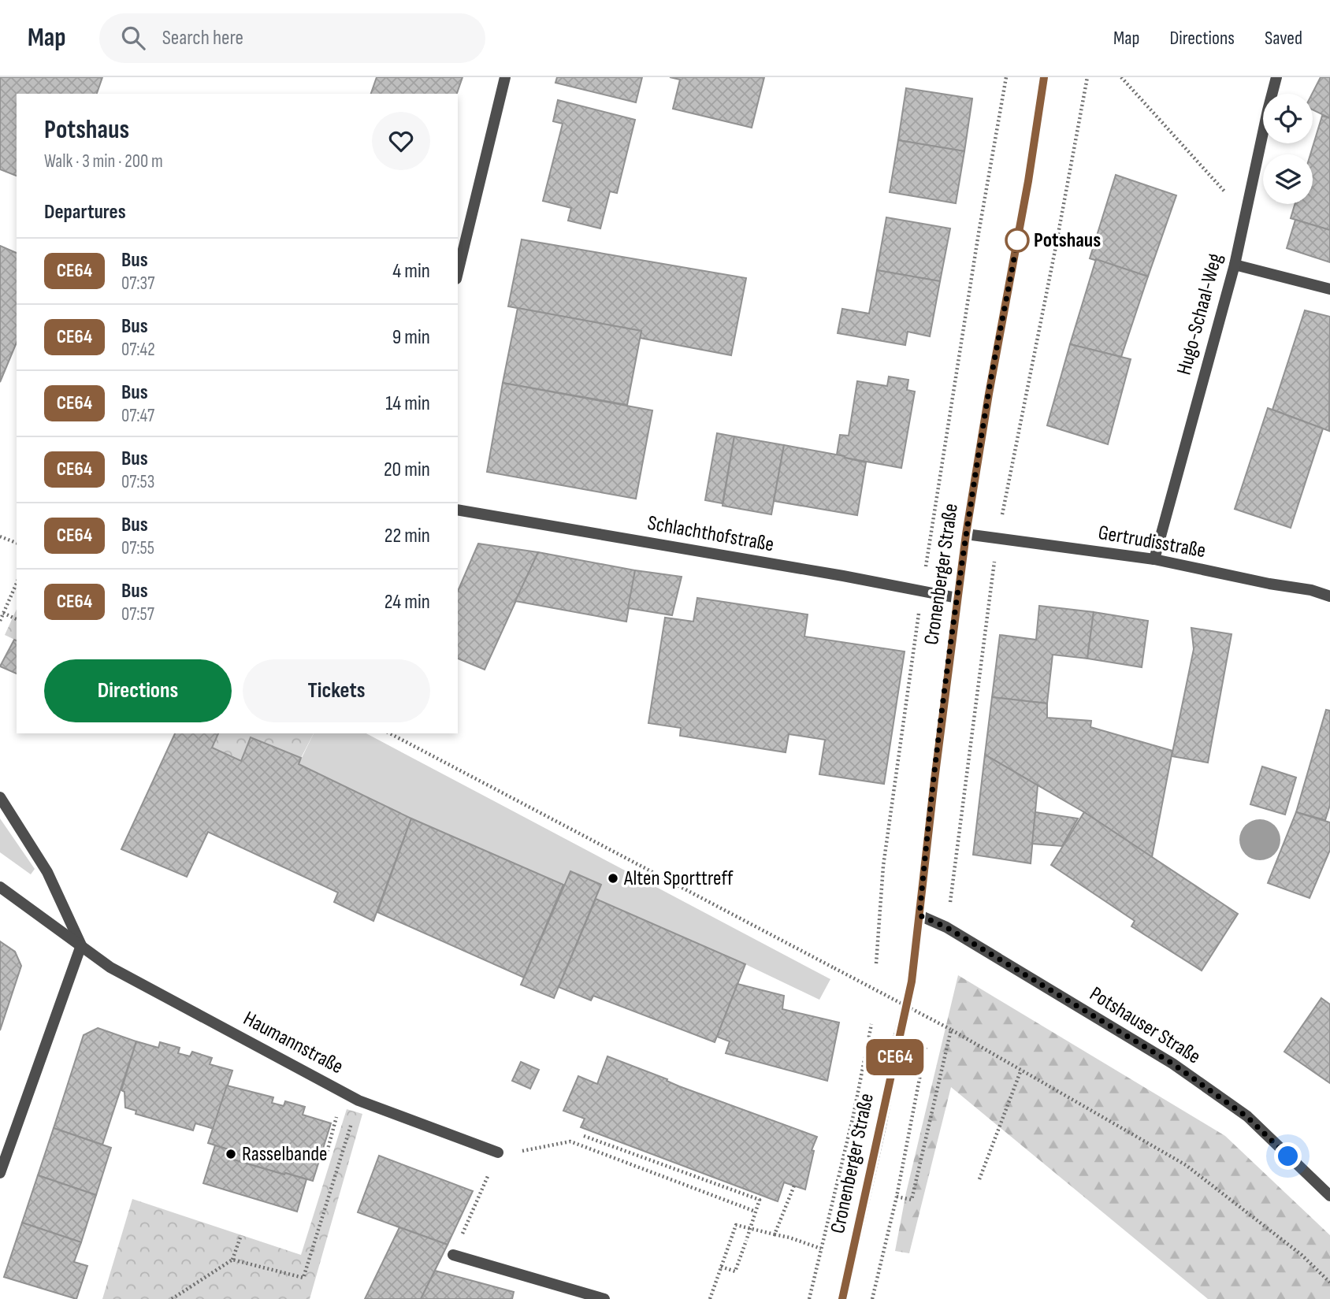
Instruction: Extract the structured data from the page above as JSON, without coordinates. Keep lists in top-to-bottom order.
{
  "streets": {
    "main road": ["Cronenberger Straße"],
    "street": [
      "Hugo-Schaal-Weg",
      "Schlachthofstraße",
      "Gertrudisstraße",
      "Potshauser Straße",
      "Haumannstraße"
    ]
  },
  "crossings": [
    ["Hugo-Schaal-Weg", "Gertrudisstraße"],
    ["Schlachthofstraße", "Cronenberger Straße"],
    ["Gertrudisstraße", "Cronenberger Straße"],
    ["Cronenberger Straße", "Potshauser Straße"]
  ],
  "places": ["Potshaus", "Alten Sporttreff", "Rasselbande"],
  "lines": ["bus line CE64"],
  "page": {
    "header": "Map",
    "search": "Search here",
    "nav": ["Map", "Directions", "Saved"],
    "on_map": "CE64",
    "heading": [
      ["Potshaus", "Walk · 3 min · 200 m"],
      "Departures"
    ],
    "list": [
      {
        "mark": "CE64",
        "name": "Bus",
        "note": "07:37",
        "value": "4 min"
      },
      {
        "mark": "CE64",
        "name": "Bus",
        "note": "07:42",
        "value": "9 min"
      },
      {
        "mark": "CE64",
        "name": "Bus",
        "note": "07:47",
        "value": "14 min"
      },
      {
        "mark": "CE64",
        "name": "Bus",
        "note": "07:53",
        "value": "20 min"
      },
      {
        "mark": "CE64",
        "name": "Bus",
        "note": "07:55",
        "value": "22 min"
      },
      {
        "mark": "CE64",
        "name": "Bus",
        "note": "07:57",
        "value": "24 min"
      }
    ],
    "buttons": ["Directions", "Tickets"]
  }
}
